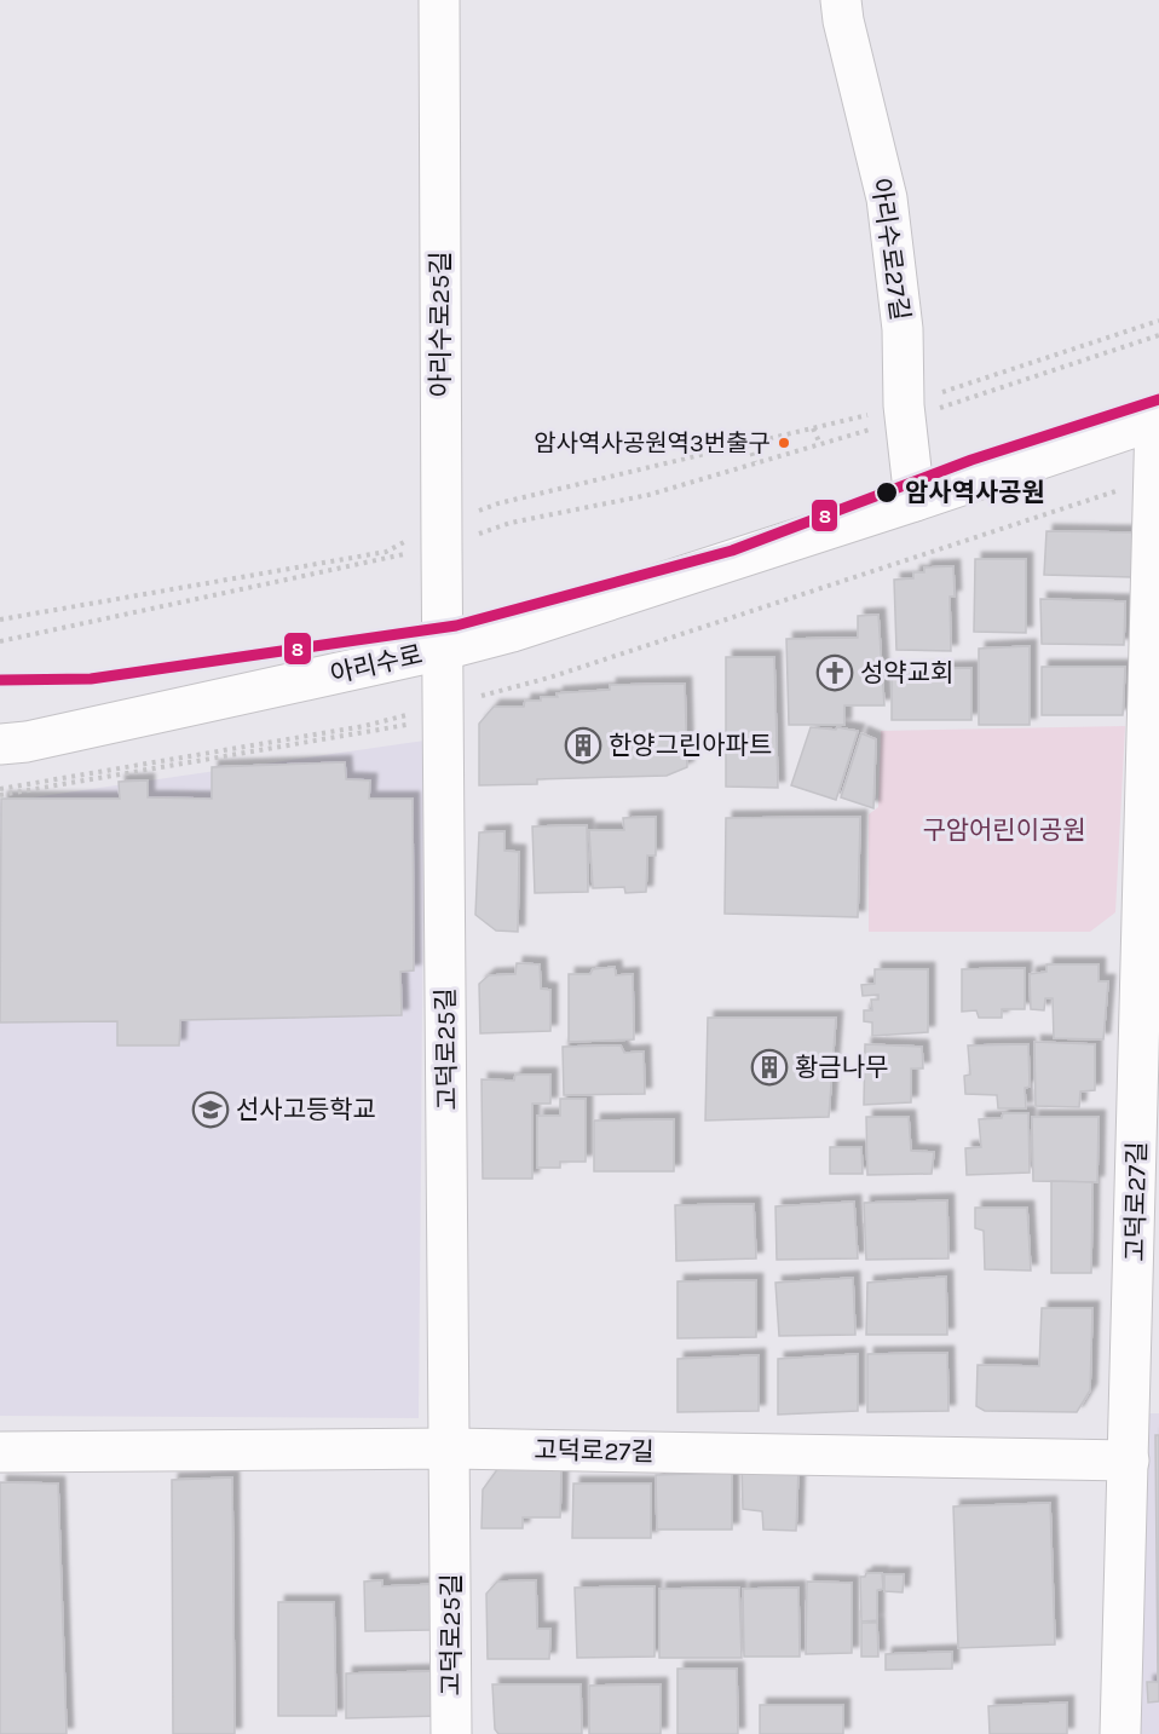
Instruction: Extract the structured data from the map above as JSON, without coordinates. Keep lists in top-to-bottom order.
{
  "streets": {
    "street": [
      "아리수로27길",
      "아리수로25길",
      "아리수로",
      "고덕로25길",
      "고덕로27길"
    ]
  },
  "crossings": [
    ["아리수로27길", "아리수로"],
    ["아리수로25길", "아리수로"],
    ["아리수로25길", "고덕로25길"],
    ["아리수로", "고덕로25길"],
    ["아리수로", "고덕로27길"],
    ["고덕로25길", "고덕로27길"]
  ],
  "parks": ["구암어린이공원"],
  "places": {
    "other": ["암사역사공원역3번출구", "암사역사공원"],
    "church": ["성약교회"],
    "building": ["한양그린아파트", "황금나무"],
    "school or university": ["선사고등학교"]
  },
  "lines": ["transit line 8"]
}
